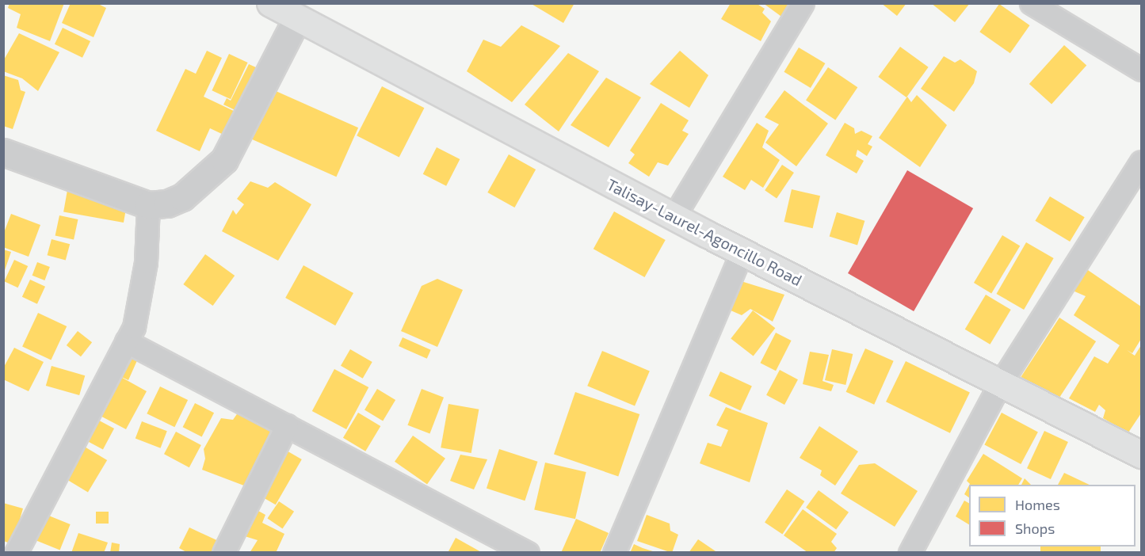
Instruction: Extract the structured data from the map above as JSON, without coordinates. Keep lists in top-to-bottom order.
{
  "streets": {
    "main road": ["Talisay-Laurel-Agoncillo Road"]
  },
  "legend": ["Homes", "Shops"]
}
